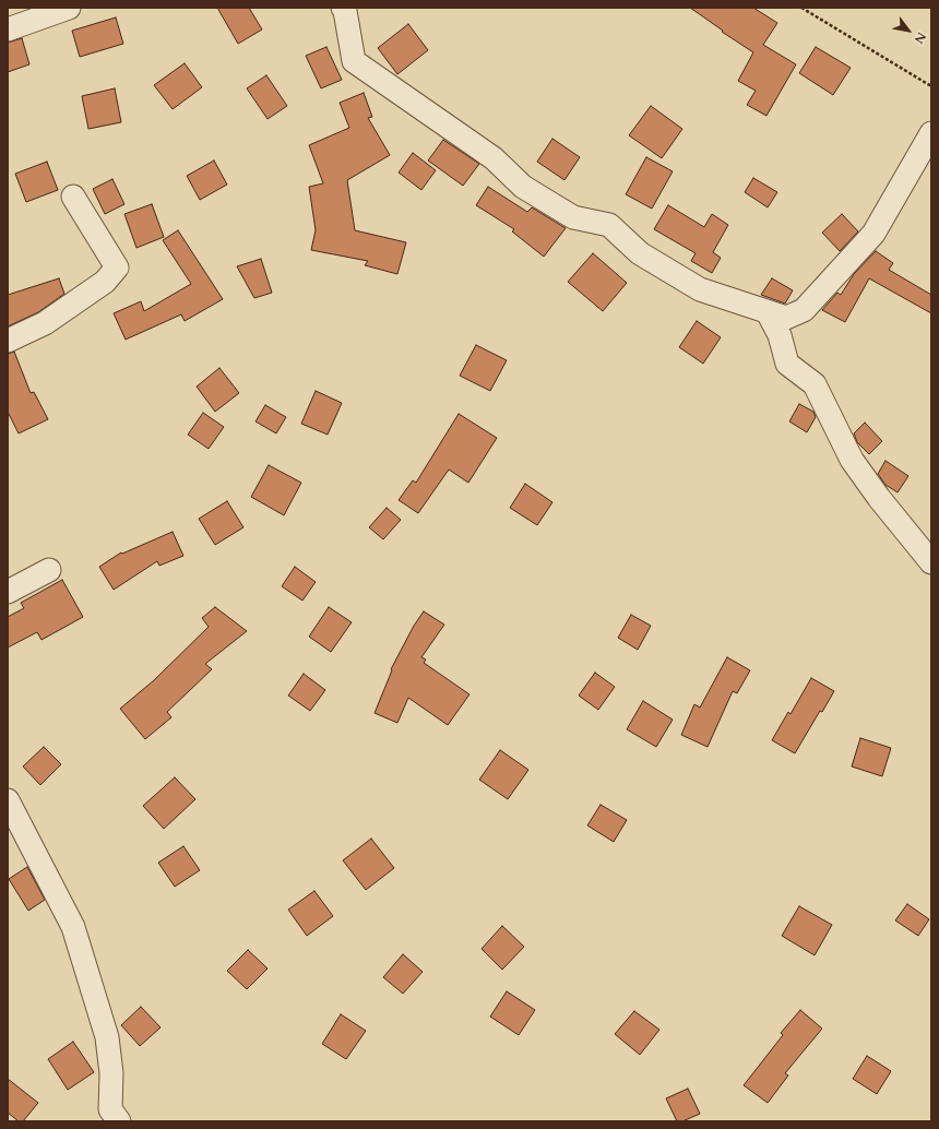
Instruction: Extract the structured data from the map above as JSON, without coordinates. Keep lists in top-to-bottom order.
{
  "north": "bottom right"
}
